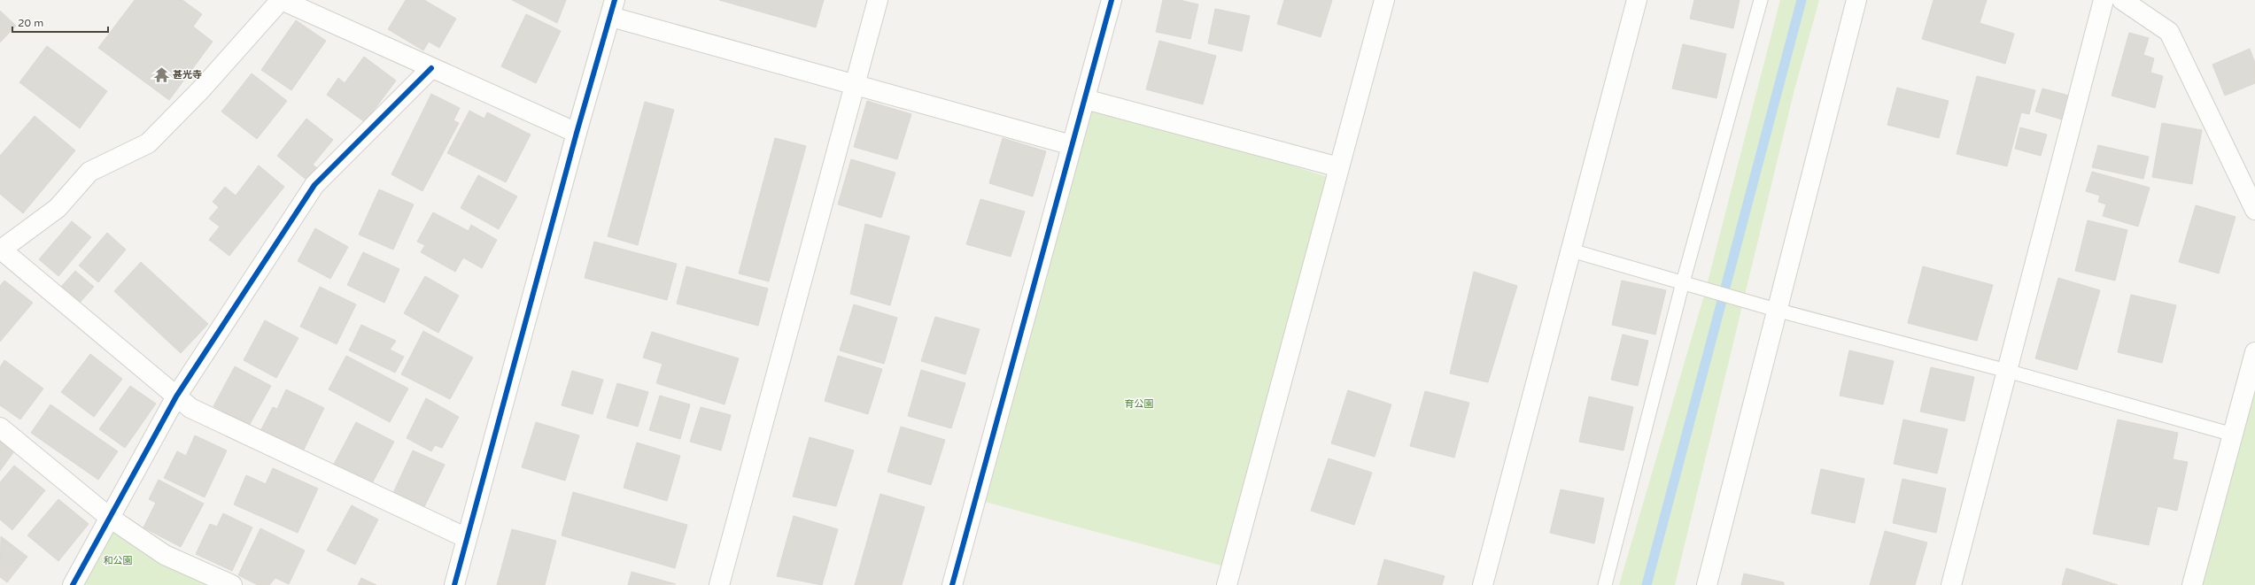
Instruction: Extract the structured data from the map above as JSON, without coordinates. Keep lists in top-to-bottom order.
{
  "parks": ["育公園", "和公園"],
  "places": {
    "temple": ["甚光寺"]
  },
  "scale_bar": "20 m"
}
